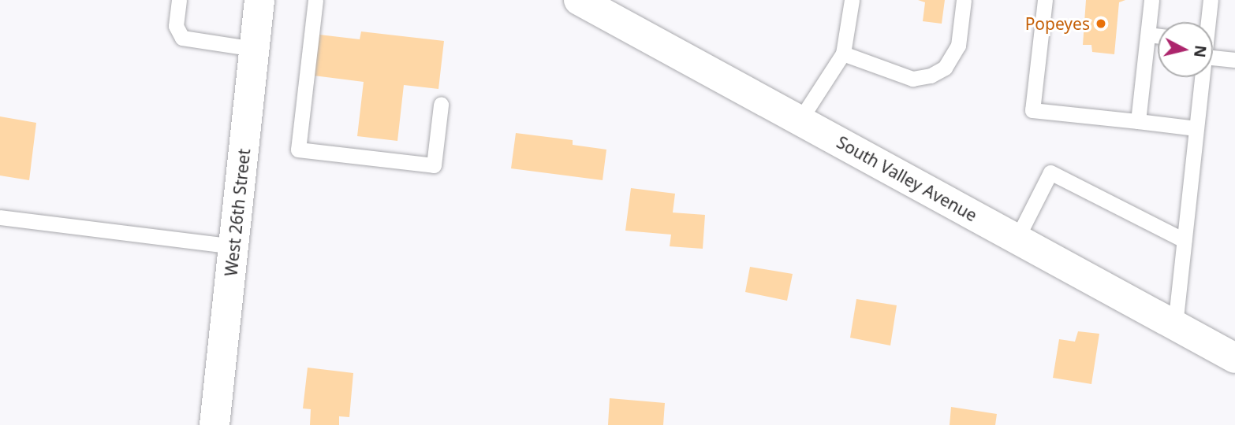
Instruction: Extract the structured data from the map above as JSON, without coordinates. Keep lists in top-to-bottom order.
{
  "streets": {
    "street": ["South Valley Avenue", "West 26th Street"]
  },
  "places": ["Popeyes"],
  "north": "right"
}
